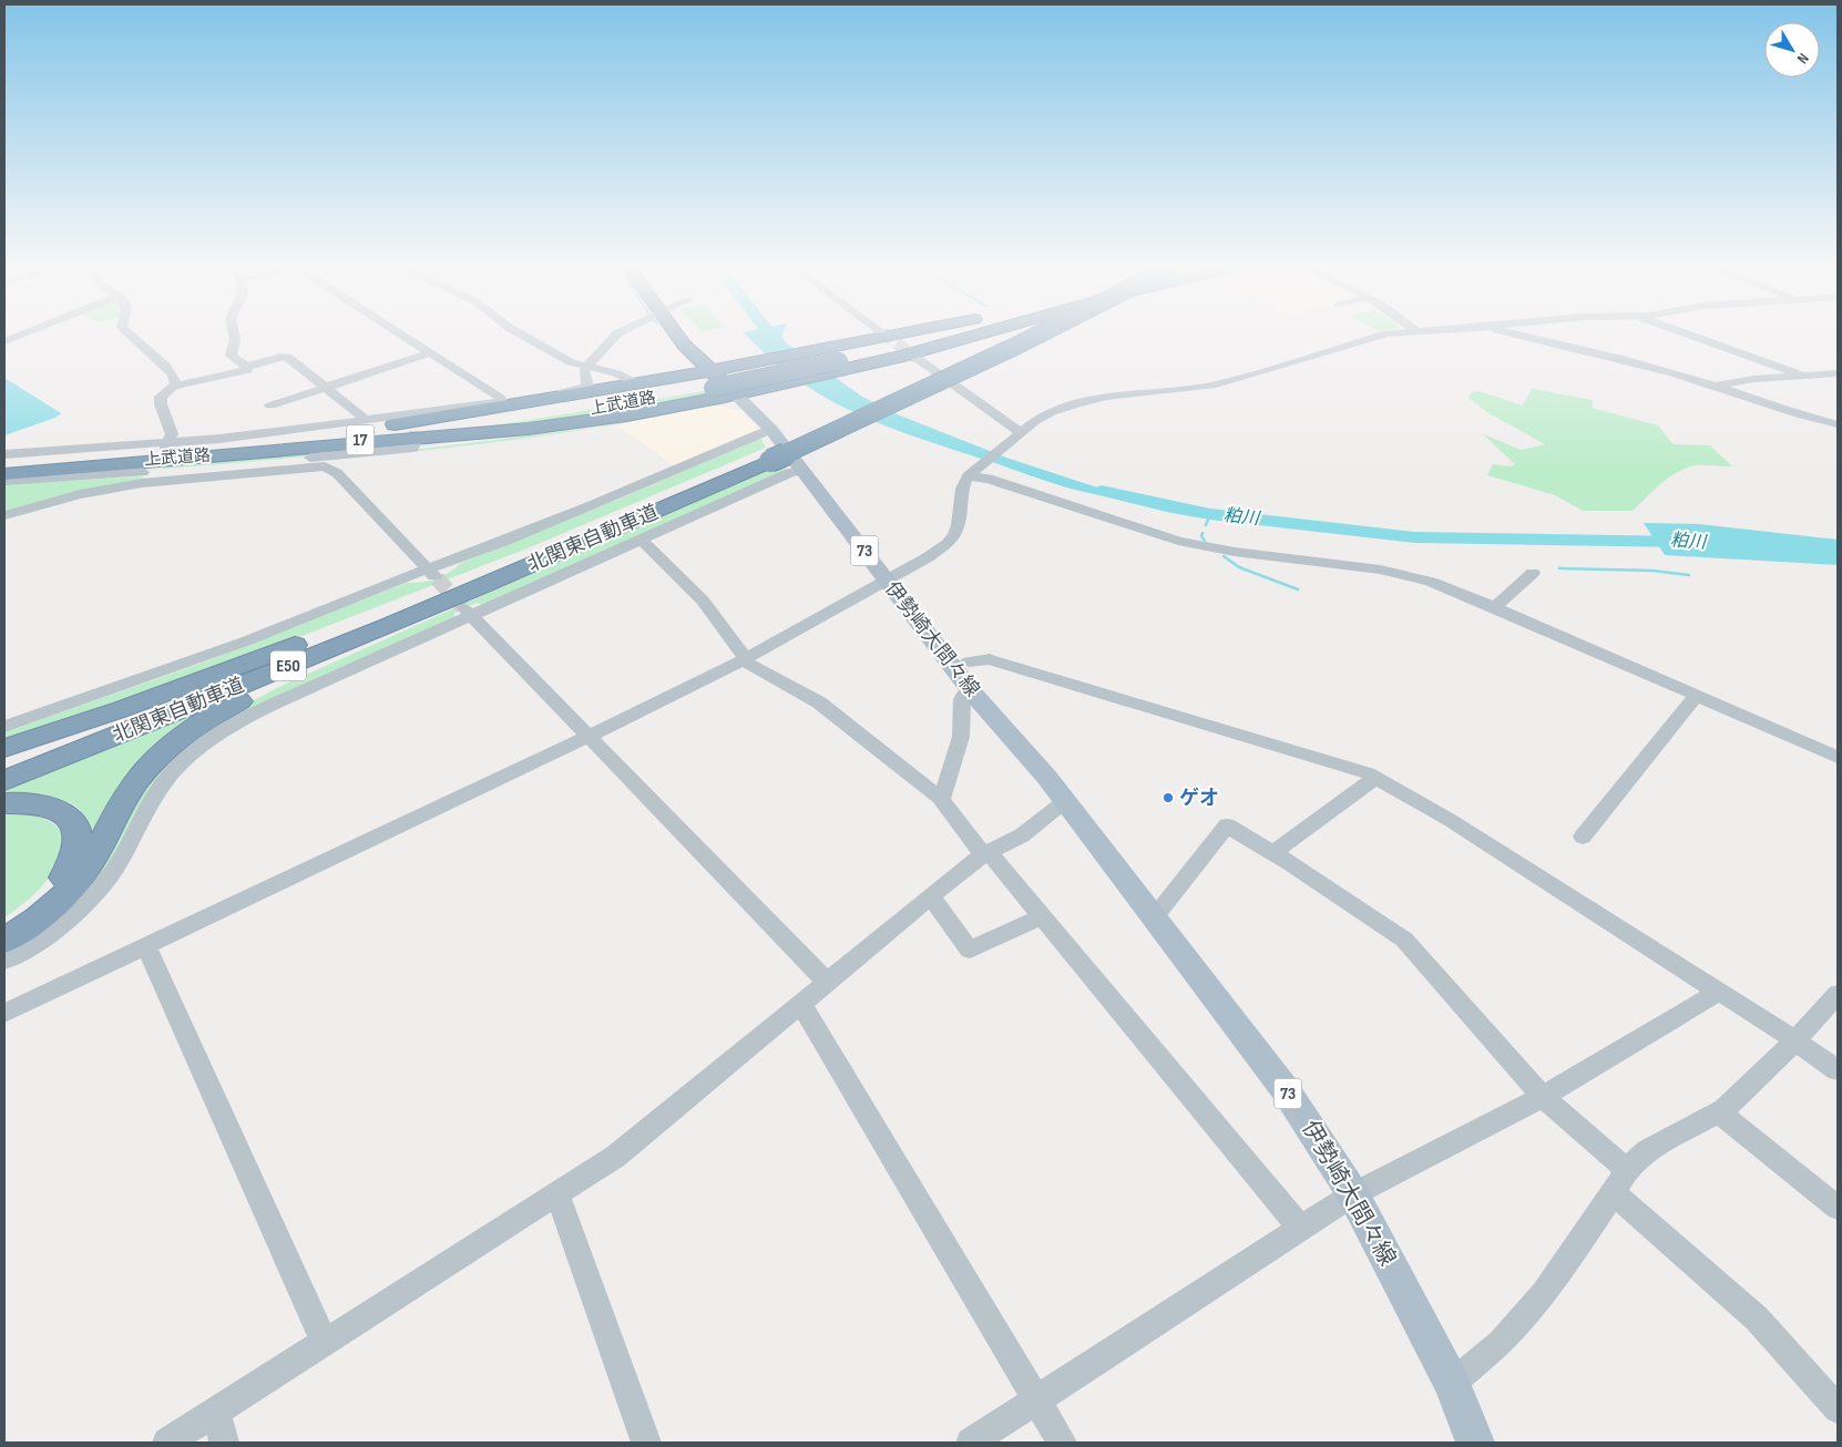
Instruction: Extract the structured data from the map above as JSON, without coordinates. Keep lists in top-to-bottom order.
{
  "streets": {
    "highway": [
      "上武道路",
      "17",
      "北関東自動車道",
      "E50"
    ],
    "main road": ["73", "伊勢崎大間々線"]
  },
  "water": ["粕川"],
  "places": ["ゲオ"],
  "north": "bottom right"
}
